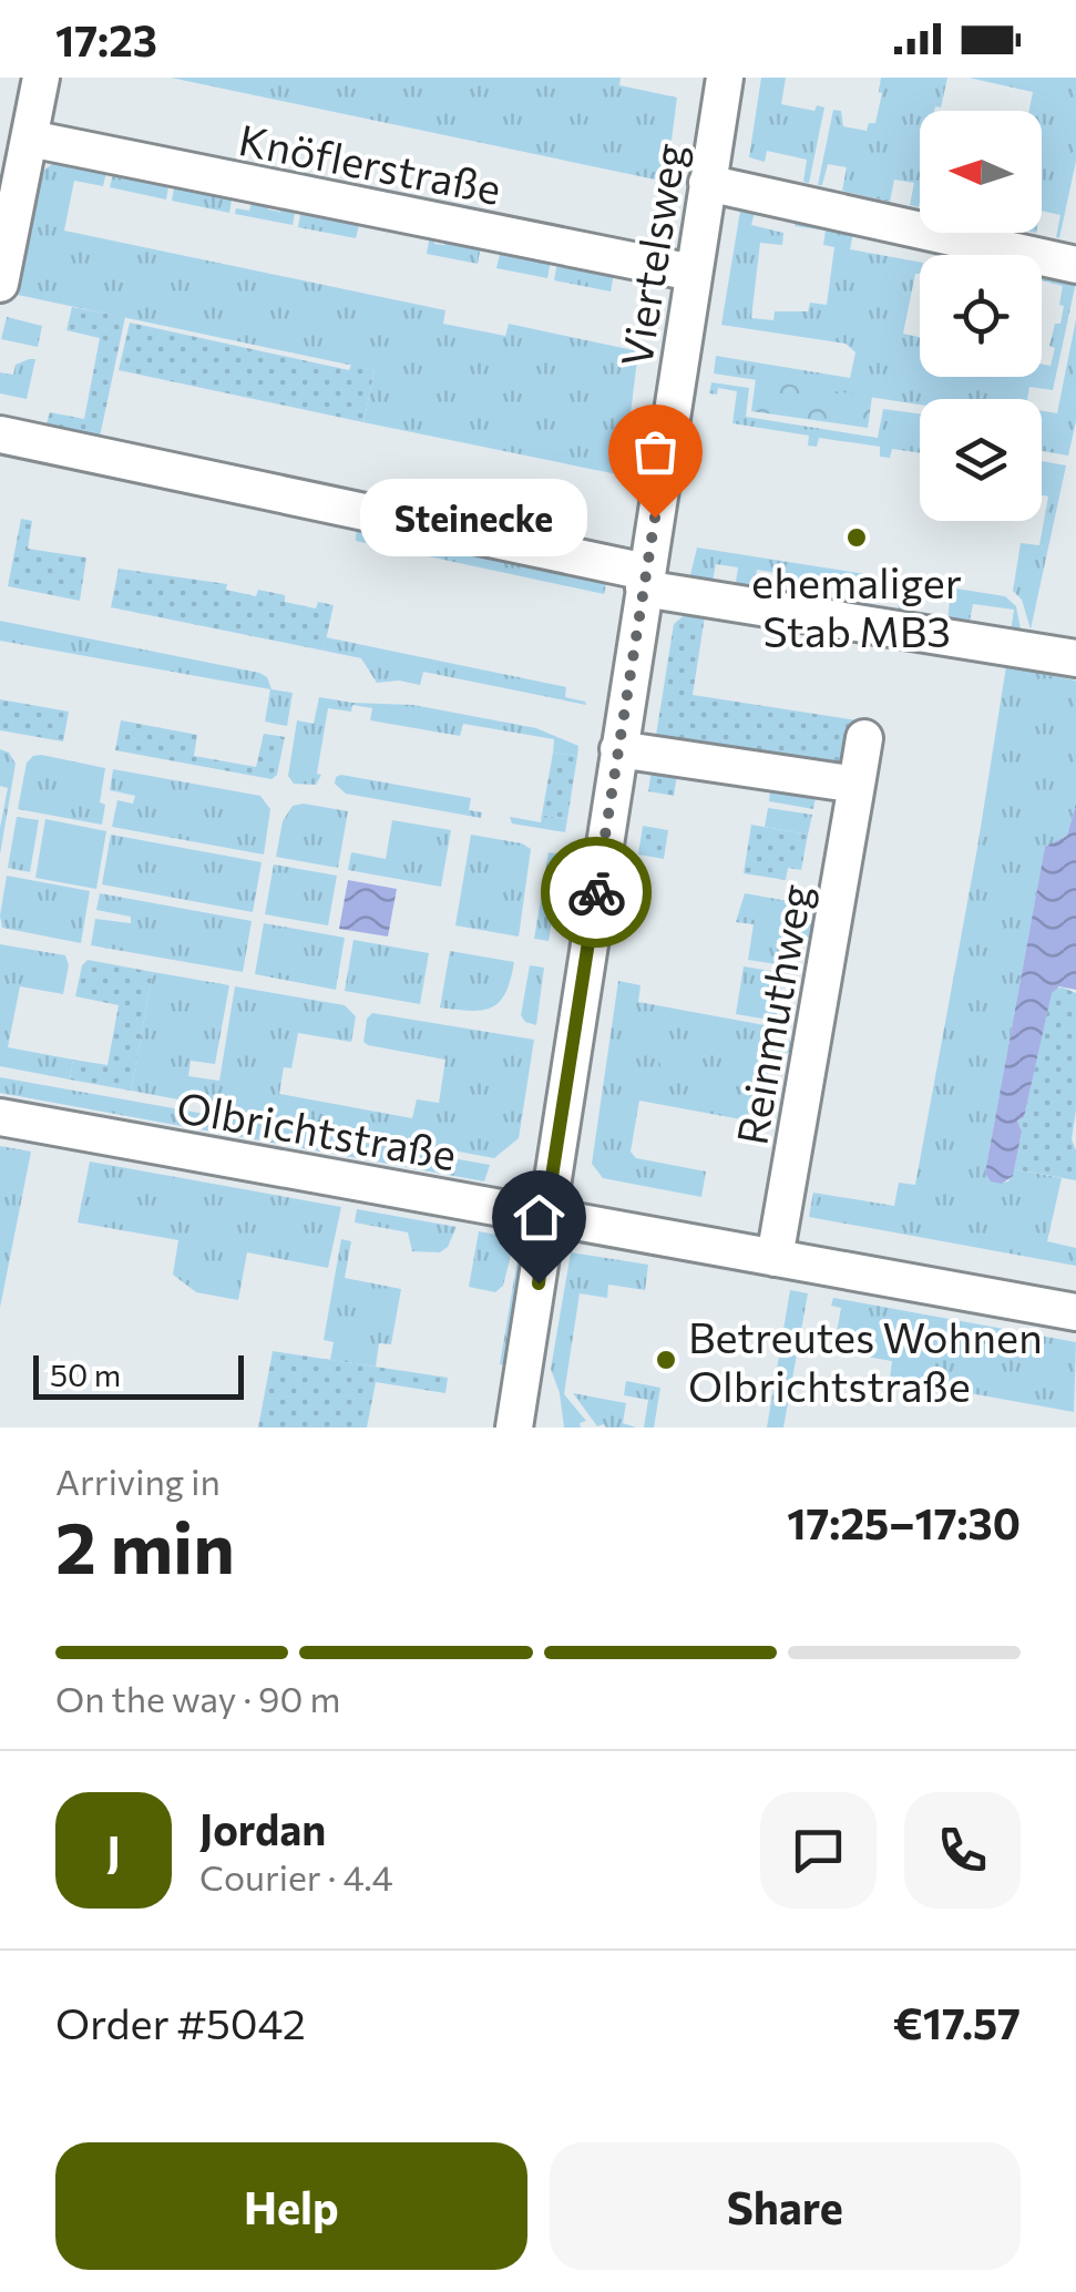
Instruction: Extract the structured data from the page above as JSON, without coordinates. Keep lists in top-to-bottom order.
{
  "streets": {
    "street": [
      "Knöflerstraße",
      "Viertelsweg",
      "Reinmuthweg",
      "Olbrichtstraße"
    ]
  },
  "crossings": [
    ["Knöflerstraße", "Viertelsweg"],
    ["Viertelsweg", "Olbrichtstraße"],
    ["Reinmuthweg", "Olbrichtstraße"]
  ],
  "places": ["Steinecke", "ehemaliger Stab MB3", "Betreutes Wohnen Olbrichtstraße"],
  "scale_bar": "50 m",
  "north": "left",
  "page": {
    "status": "17:23",
    "bubble": "Steinecke",
    "scale": "50 m",
    "heading": ["2 min", "Arriving in", "17:25–17:30"],
    "panel": [
      "Jordan",
      "Courier · 4.4",
      "Order #5042",
      "€17.57"
    ],
    "bar": "On the way · 90 m",
    "round": "J",
    "buttons": ["Help", "Share"]
  }
}
